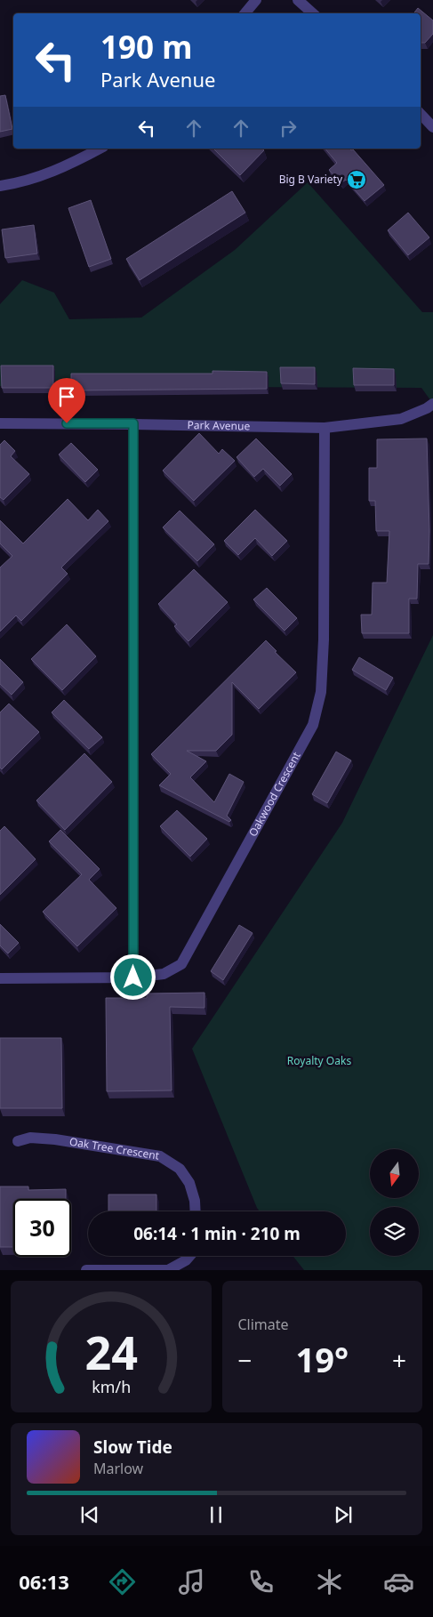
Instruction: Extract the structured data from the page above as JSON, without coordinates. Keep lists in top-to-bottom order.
{
  "streets": {
    "street": ["Park Avenue", "Oakwood Crescent", "Oak Tree Crescent"]
  },
  "crossings": [
    ["Park Avenue", "Oakwood Crescent"]
  ],
  "parks": ["Royalty Oaks"],
  "places": {
    "supermarket": ["Big B Variety"]
  },
  "north": "bottom",
  "page": {
    "turn": ["190 m", "Park Avenue"],
    "limit": "30",
    "trip": "06:14 · 1 min · 210 m",
    "tile": "Climate",
    "heat": ["−", "19°", "+"],
    "song": ["Slow Tide", "Marlow"],
    "tabs": "06:13",
    "gauge": ["24", "km/h"]
  }
}
